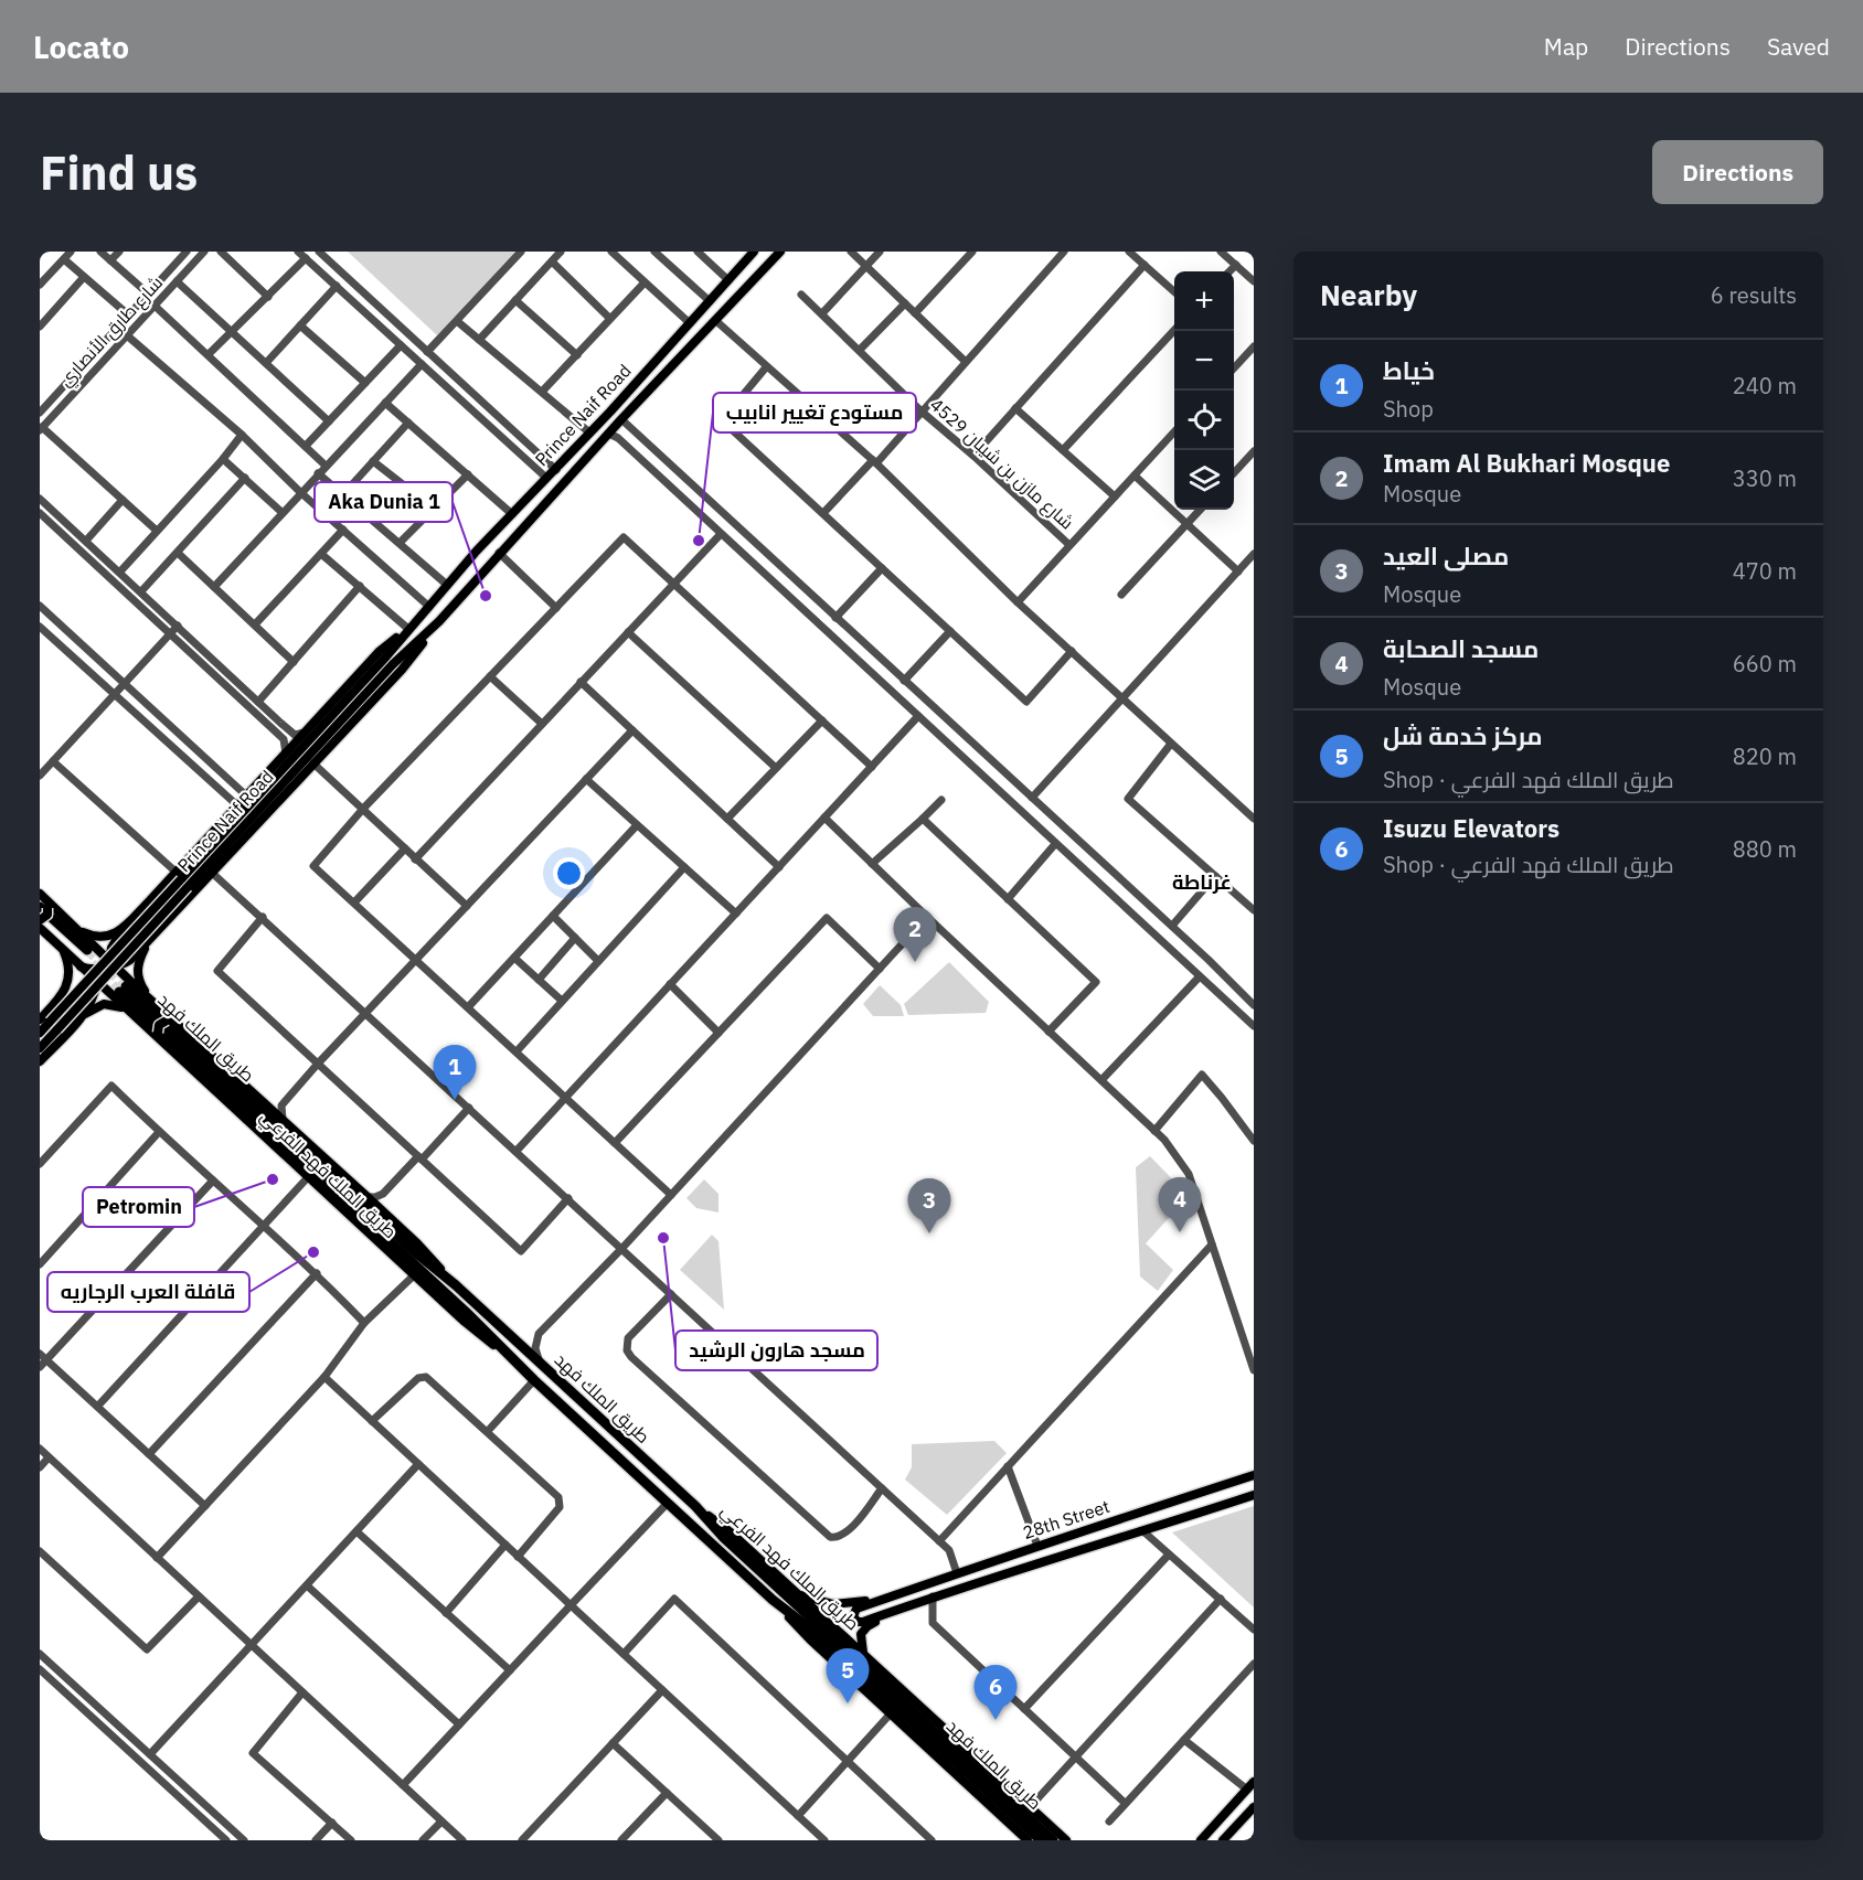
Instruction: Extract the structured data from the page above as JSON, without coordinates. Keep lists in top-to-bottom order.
{
  "streets": {
    "highway": ["طريق الملك فهد"],
    "main road": ["Prince Naif Road", "طريق الملك فهد الفرعي", "28th Street"],
    "street": ["شارع طارق الأنصاري", "شارع مازن بن شيبان 4529"]
  },
  "crossings": [
    ["طريق الملك فهد", "طريق الملك فهد الفرعي"]
  ],
  "districts": ["غرناطة"],
  "places": [
    "مستودع تغيير انابيب",
    "Aka Dunia 1",
    "Petromin",
    "مسجد هارون الرشيد",
    "قافلة العرب الرجاريه"
  ],
  "page": {
    "header": "Locato",
    "nav": ["Map", "Directions", "Saved"],
    "buttons": "Directions",
    "title": "Find us",
    "heading": ["Nearby", "6 results"],
    "map_buttons": ["+", "−"],
    "list": [
      {
        "mark": "1",
        "name": "خياط",
        "note": "Shop",
        "value": "240 m"
      },
      {
        "mark": "2",
        "name": "Imam Al Bukhari Mosque",
        "note": "Mosque",
        "value": "330 m"
      },
      {
        "mark": "3",
        "name": "مصلى العيد",
        "note": "Mosque",
        "value": "470 m"
      },
      {
        "mark": "4",
        "name": "مسجد الصحابة",
        "note": "Mosque",
        "value": "660 m"
      },
      {
        "mark": "5",
        "name": "مركز خدمة شل",
        "note": "Shop · طريق الملك فهد الفرعي",
        "value": "820 m"
      },
      {
        "mark": "6",
        "name": "Isuzu Elevators",
        "note": "Shop · طريق الملك فهد الفرعي",
        "value": "880 m"
      }
    ],
    "pins": [
      "2",
      "1",
      "4",
      "3",
      "5",
      "6"
    ]
  }
}
